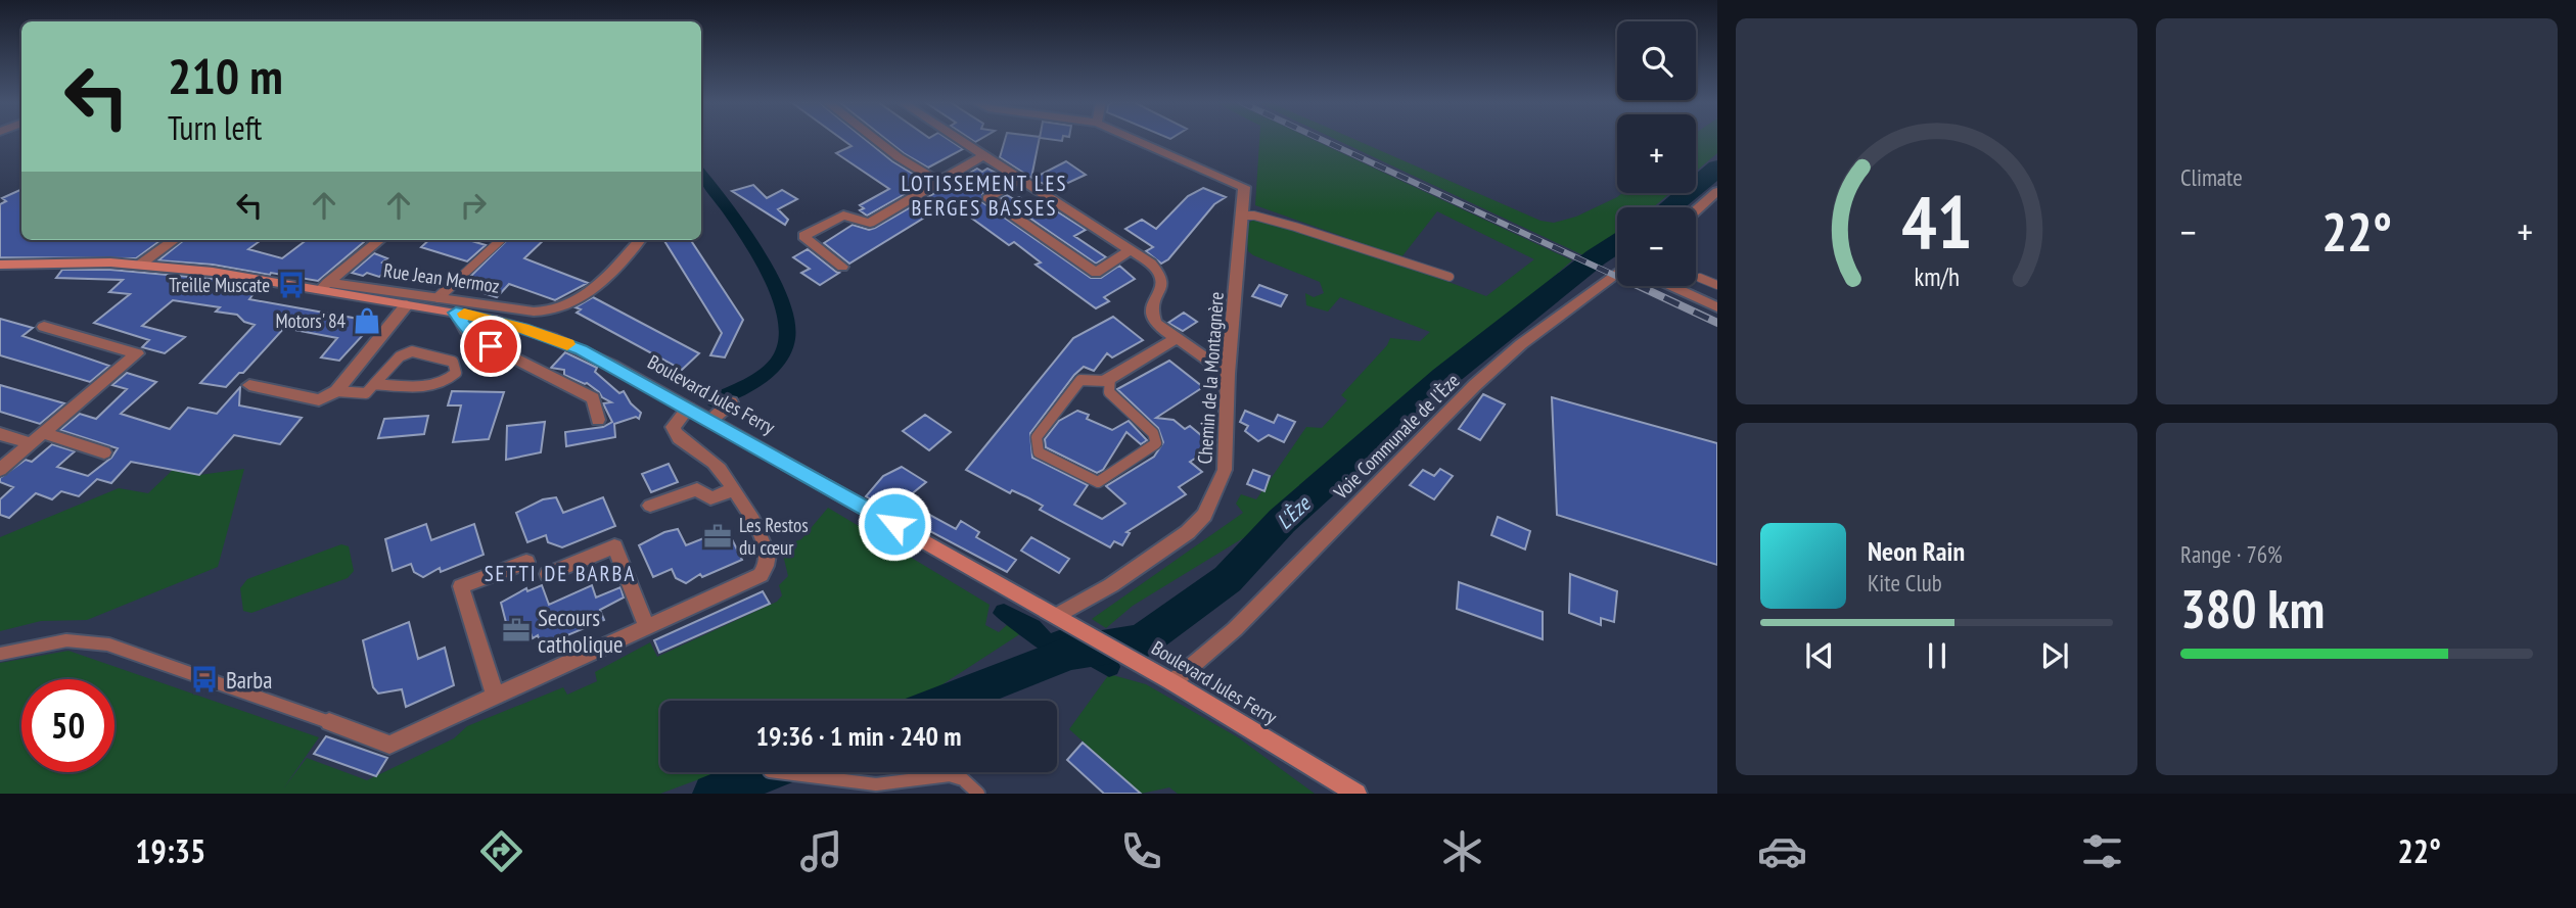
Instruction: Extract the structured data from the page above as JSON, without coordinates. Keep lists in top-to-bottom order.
{
  "streets": {
    "main road": ["Boulevard Jules Ferry"],
    "street": ["Rue Jean Mermoz", "Chemin de la Montagnère", "Voie Communale de l'Èze"]
  },
  "crossings": [
    ["Rue Jean Mermoz", "Boulevard Jules Ferry"],
    ["Chemin de la Montagnère", "Boulevard Jules Ferry"],
    ["Boulevard Jules Ferry", "Voie Communale de l'Èze"]
  ],
  "districts": ["LOTISSEMENT LES BERGES BASSES", "SETTI DE BARBA"],
  "water": ["L'Èze"],
  "places": {
    "bus stop": ["Treille Muscate", "Barba"],
    "shop": ["Motors' 84"],
    "office": ["Les Restos du cœur", "Secours catholique"]
  },
  "page": {
    "tile": [
      "Climate",
      ["Range · 76%", "380 km"]
    ],
    "map_buttons": ["+", "−"],
    "turn": ["210 m", "Turn left"],
    "heat": ["−", "22°", "+"],
    "song": ["Neon Rain", "Kite Club"],
    "limit": "50",
    "trip": "19:36 · 1 min · 240 m",
    "tabs": ["19:35", "22°"],
    "gauge": ["41", "km/h"]
  }
}
